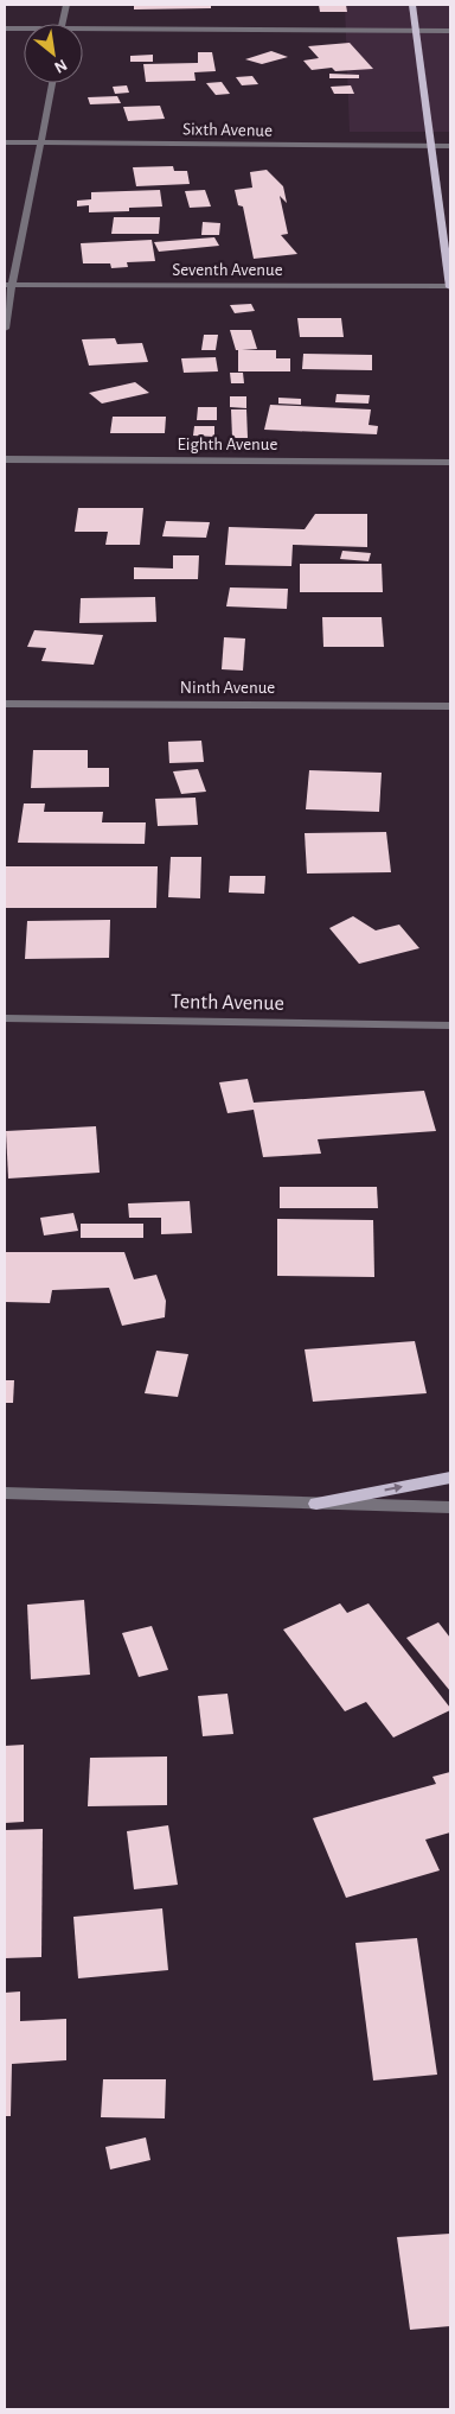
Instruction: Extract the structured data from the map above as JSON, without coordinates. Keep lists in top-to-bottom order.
{
  "streets": {
    "street": [
      "Sixth Avenue",
      "Seventh Avenue",
      "Eighth Avenue",
      "Ninth Avenue",
      "Tenth Avenue"
    ]
  },
  "north": "bottom right"
}
